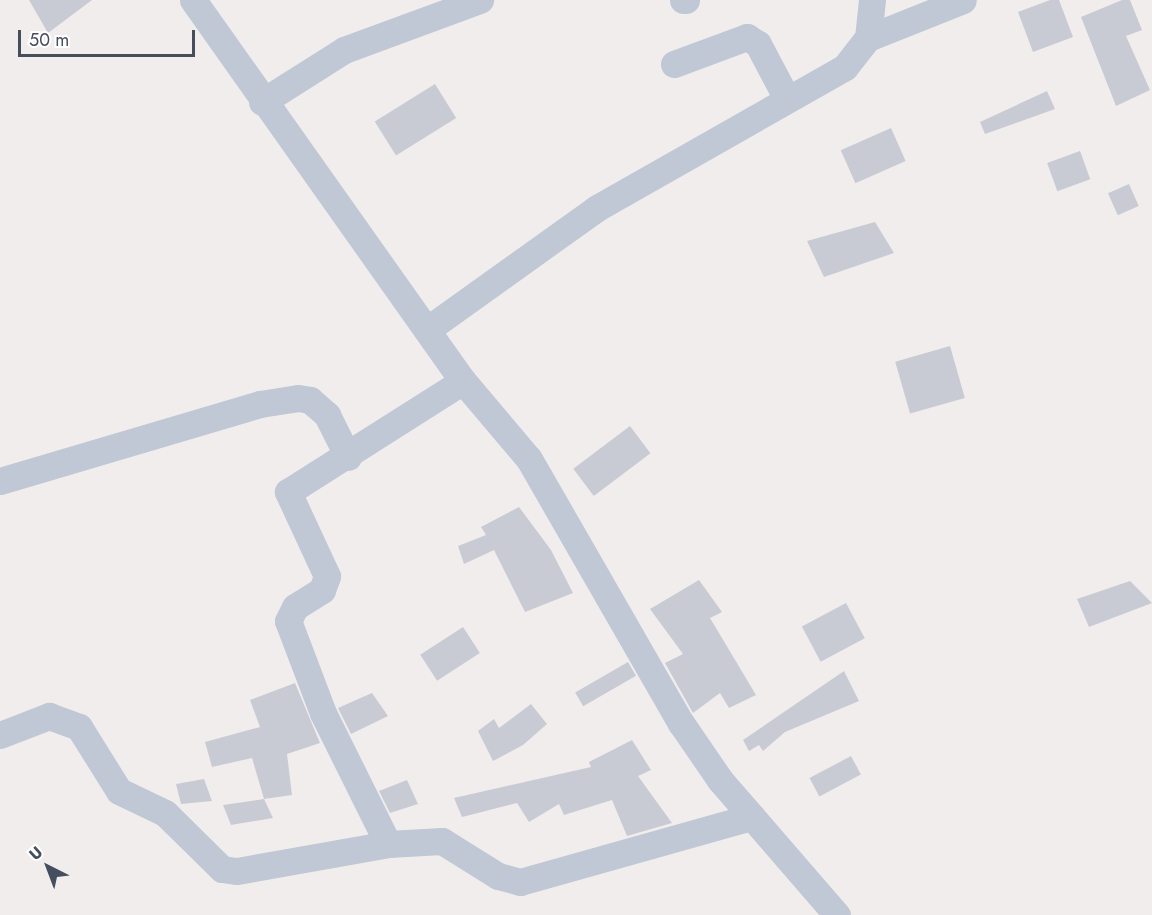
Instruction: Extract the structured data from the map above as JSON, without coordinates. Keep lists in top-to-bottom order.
{
  "scale_bar": "50 m",
  "north": "top left"
}
